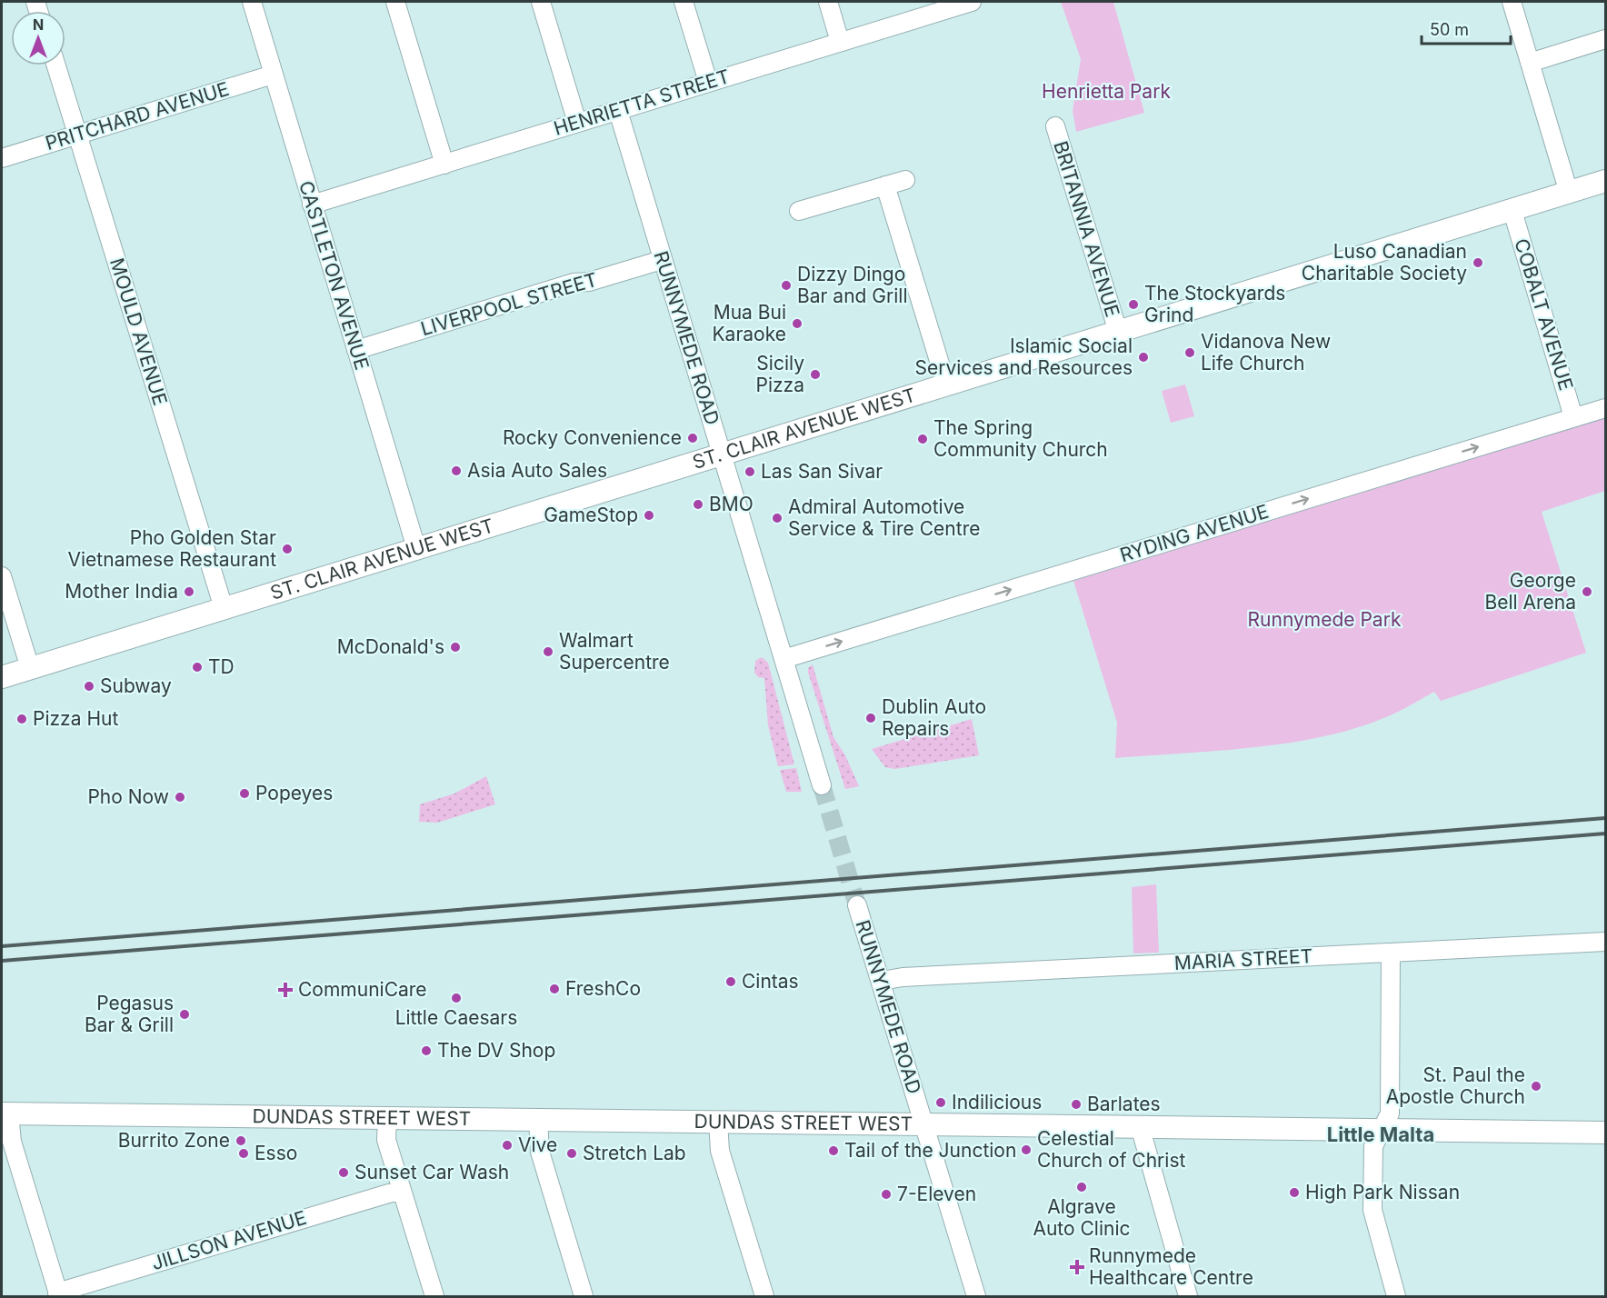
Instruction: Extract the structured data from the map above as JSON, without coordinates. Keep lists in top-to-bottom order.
{
  "streets": {
    "main road": ["ST. CLAIR AVENUE WEST", "DUNDAS STREET WEST"],
    "street": [
      "HENRIETTA STREET",
      "PRITCHARD AVENUE",
      "BRITANNIA AVENUE",
      "CASTLETON AVENUE",
      "LIVERPOOL STREET",
      "COBALT AVENUE",
      "MOULD AVENUE",
      "RUNNYMEDE ROAD",
      "RYDING AVENUE",
      "MARIA STREET",
      "JILLSON AVENUE"
    ]
  },
  "crossings": [
    ["HENRIETTA STREET", "CASTLETON AVENUE"],
    ["HENRIETTA STREET", "RUNNYMEDE ROAD"],
    ["PRITCHARD AVENUE", "CASTLETON AVENUE"],
    ["PRITCHARD AVENUE", "MOULD AVENUE"],
    ["BRITANNIA AVENUE", "ST. CLAIR AVENUE WEST"],
    ["CASTLETON AVENUE", "LIVERPOOL STREET"],
    ["CASTLETON AVENUE", "ST. CLAIR AVENUE WEST"],
    ["LIVERPOOL STREET", "RUNNYMEDE ROAD"],
    ["COBALT AVENUE", "ST. CLAIR AVENUE WEST"],
    ["COBALT AVENUE", "RYDING AVENUE"],
    ["MOULD AVENUE", "ST. CLAIR AVENUE WEST"],
    ["RUNNYMEDE ROAD", "ST. CLAIR AVENUE WEST"],
    ["RUNNYMEDE ROAD", "RYDING AVENUE"],
    ["RUNNYMEDE ROAD", "MARIA STREET"],
    ["RUNNYMEDE ROAD", "DUNDAS STREET WEST"]
  ],
  "one_way": ["RYDING AVENUE"],
  "districts": ["Little Malta"],
  "parks": ["Henrietta Park", "Runnymede Park"],
  "places": {
    "other": [
      "Luso Canadian Charitable Society",
      "Dizzy Dingo Bar and Grill",
      "The Stockyards Grind",
      "Mua Bui Karaoke",
      "Vidanova New Life Church",
      "Islamic Social Services and Resources",
      "Sicily Pizza",
      "Rocky Convenience",
      "The Spring Community Church",
      "Asia Auto Sales",
      "Las San Sivar",
      "BMO",
      "GameStop",
      "Admiral Automotive Service & Tire Centre",
      "Pho Golden Star Vietnamese Restaurant",
      "Mother India",
      "George Bell Arena",
      "McDonald's",
      "Walmart Supercentre",
      "TD",
      "Subway",
      "Dublin Auto Repairs",
      "Pizza Hut",
      "Popeyes",
      "Pho Now",
      "Cintas",
      "FreshCo",
      "Little Caesars",
      "Pegasus Bar & Grill",
      "The DV Shop",
      "St. Paul the Apostle Church",
      "Indilicious",
      "Barlates",
      "Burrito Zone",
      "Vive",
      "Celestial Church of Christ",
      "Tail of the Junction",
      "Esso",
      "Stretch Lab",
      "Sunset Car Wash",
      "Algrave Auto Clinic",
      "High Park Nissan",
      "7-Eleven"
    ],
    "health": ["CommuniCare", "Runnymede Healthcare Centre"]
  },
  "scale_bar": "50 m",
  "north": "top"
}
